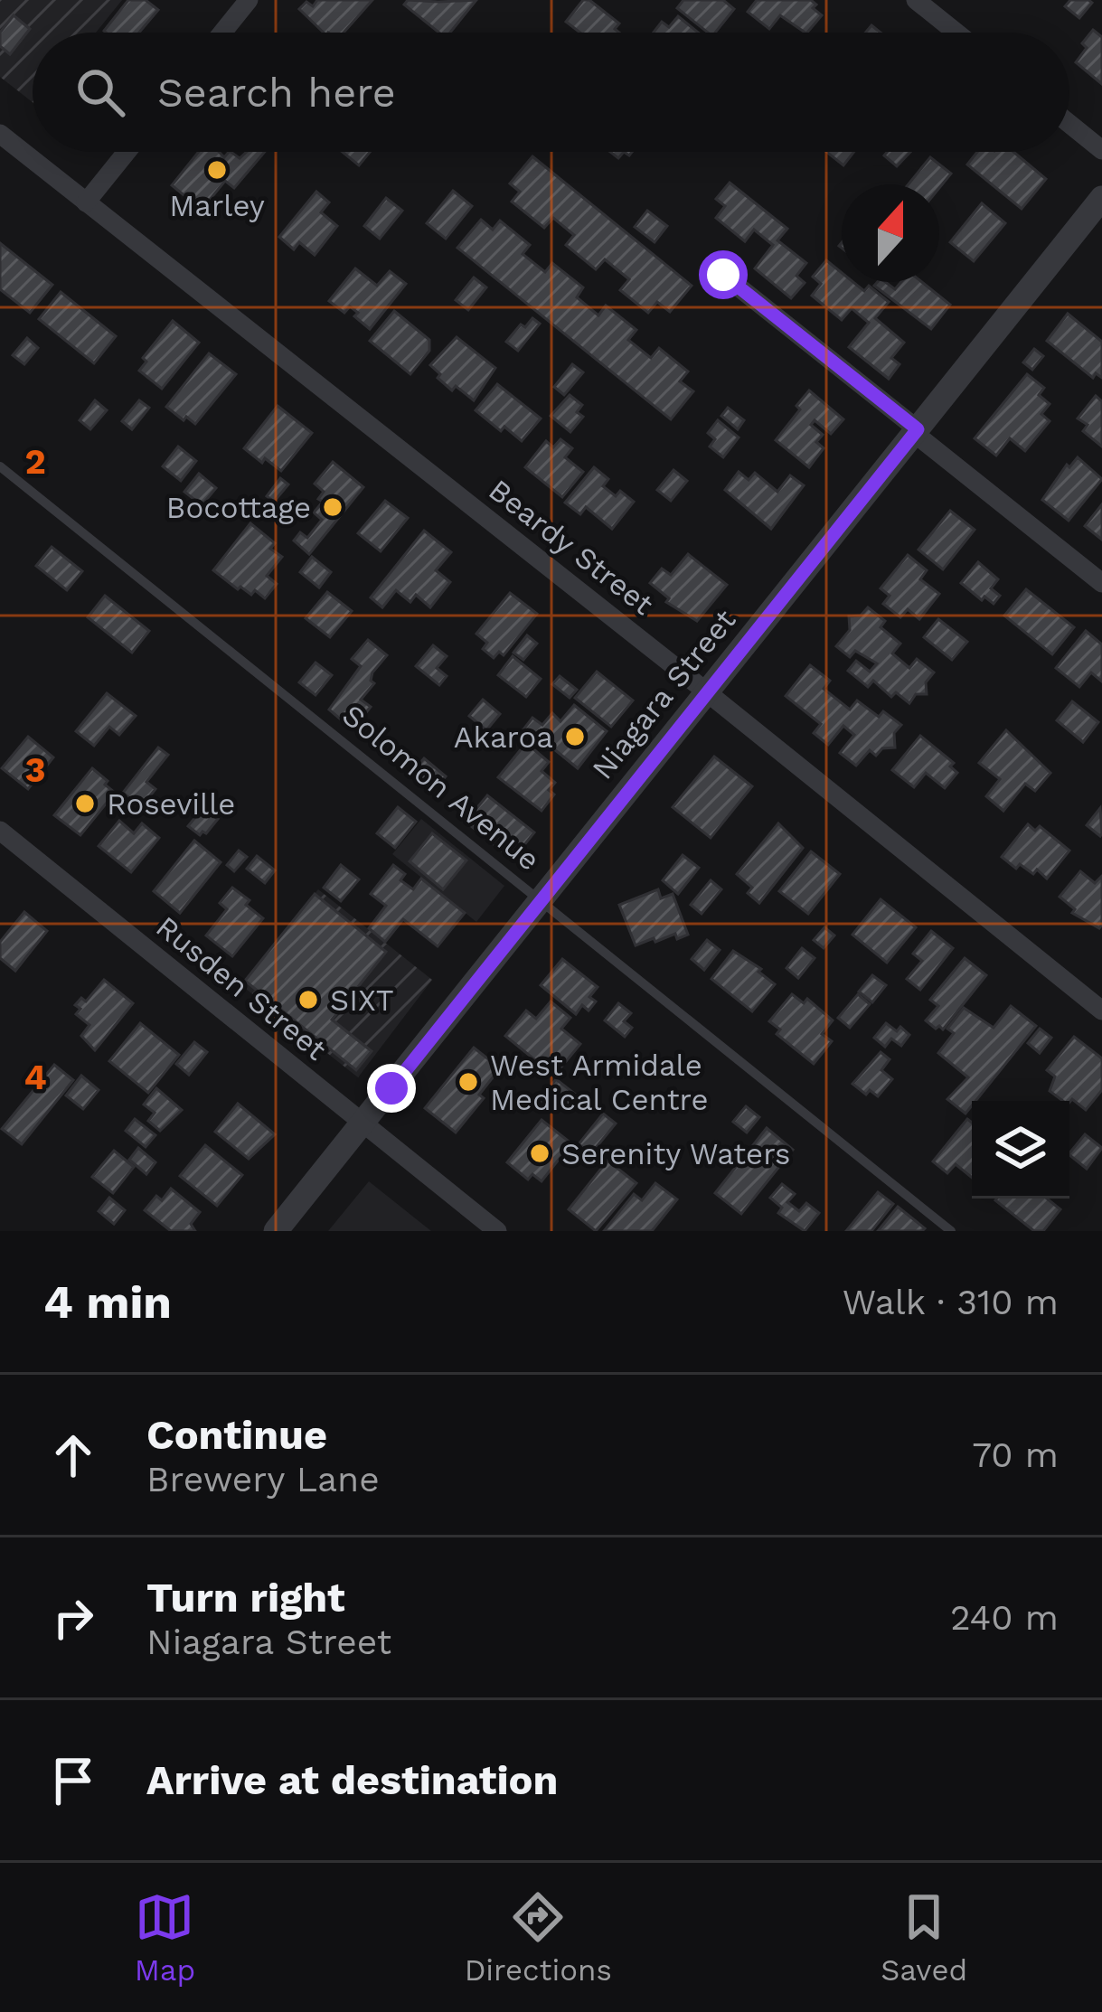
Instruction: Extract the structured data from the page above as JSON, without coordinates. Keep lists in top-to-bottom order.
{
  "streets": {
    "street": ["Beardy Street", "Niagara Street", "Rusden Street"],
    "lane": ["Solomon Avenue"]
  },
  "crossings": [
    ["Beardy Street", "Niagara Street"],
    ["Niagara Street", "Solomon Avenue"],
    ["Niagara Street", "Rusden Street"]
  ],
  "places": [
    "Marley",
    "Bocottage",
    "Akaroa",
    "Roseville",
    "SIXT",
    "West Armidale Medical Centre",
    "Serenity Waters"
  ],
  "north": "top",
  "page": {
    "search": "Search here",
    "heading": ["4 min", "Walk · 310 m"],
    "list": [
      ["Continue", "Brewery Lane", "70 m"],
      ["Turn right", "Niagara Street", "240 m"],
      "Arrive at destination"
    ],
    "nav": ["Map", "Directions", "Saved"]
  },
  "grid": {
    "rows": ["2", "3", "4"]
  }
}
